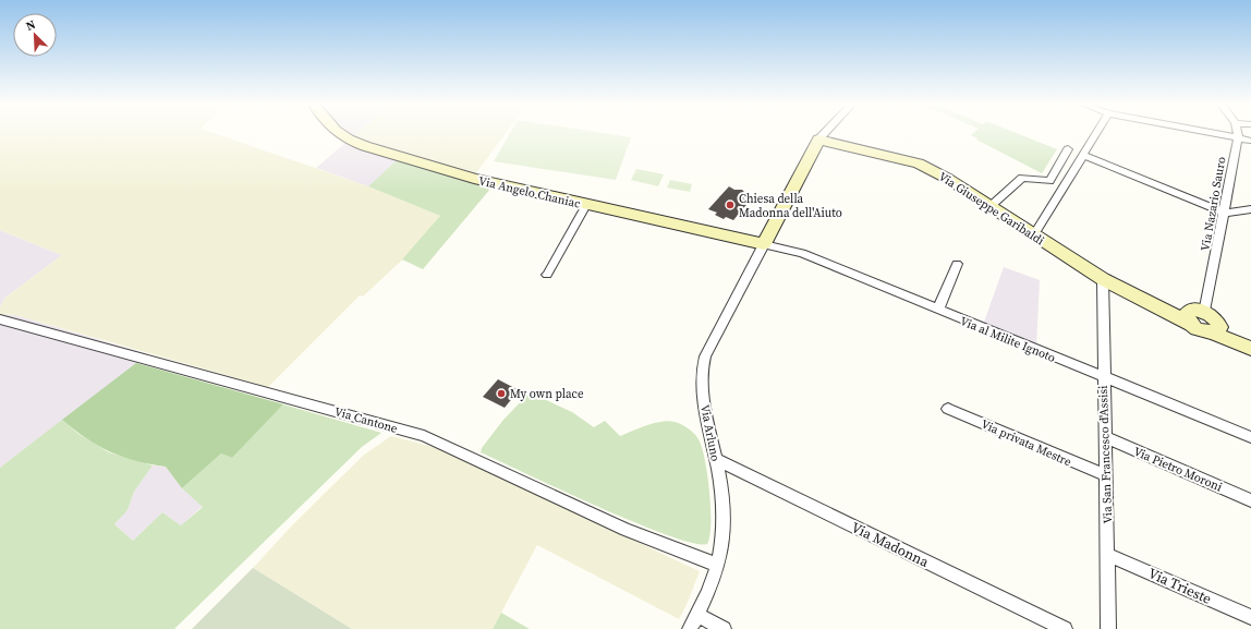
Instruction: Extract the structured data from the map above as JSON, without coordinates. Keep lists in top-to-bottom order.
{
  "streets": {
    "street": [
      "Via Angelo Chaniac",
      "Via Nazario Sauro",
      "Via Giuseppe Garibaldi",
      "Via al Milite Ignoto",
      "Via Cantone",
      "Via Arluno",
      "Via privata Mestre",
      "Via San Francesco d'Assisi",
      "Via Pietro Moroni",
      "Via Madonna",
      "Via Trieste"
    ]
  },
  "crossings": [
    ["Via Angelo Chaniac", "Via al Milite Ignoto"],
    ["Via Angelo Chaniac", "Via Arluno"],
    ["Via Nazario Sauro", "Via Giuseppe Garibaldi"],
    ["Via Giuseppe Garibaldi", "Via San Francesco d'Assisi"],
    ["Via al Milite Ignoto", "Via Arluno"],
    ["Via al Milite Ignoto", "Via San Francesco d'Assisi"],
    ["Via Cantone", "Via Arluno"],
    ["Via Arluno", "Via Madonna"],
    ["Via privata Mestre", "Via San Francesco d'Assisi"],
    ["Via San Francesco d'Assisi", "Via Pietro Moroni"],
    ["Via San Francesco d'Assisi", "Via Trieste"]
  ],
  "places": ["Chiesa della Madonna dell'Aiuto", "My own place"],
  "north": "top left"
}
